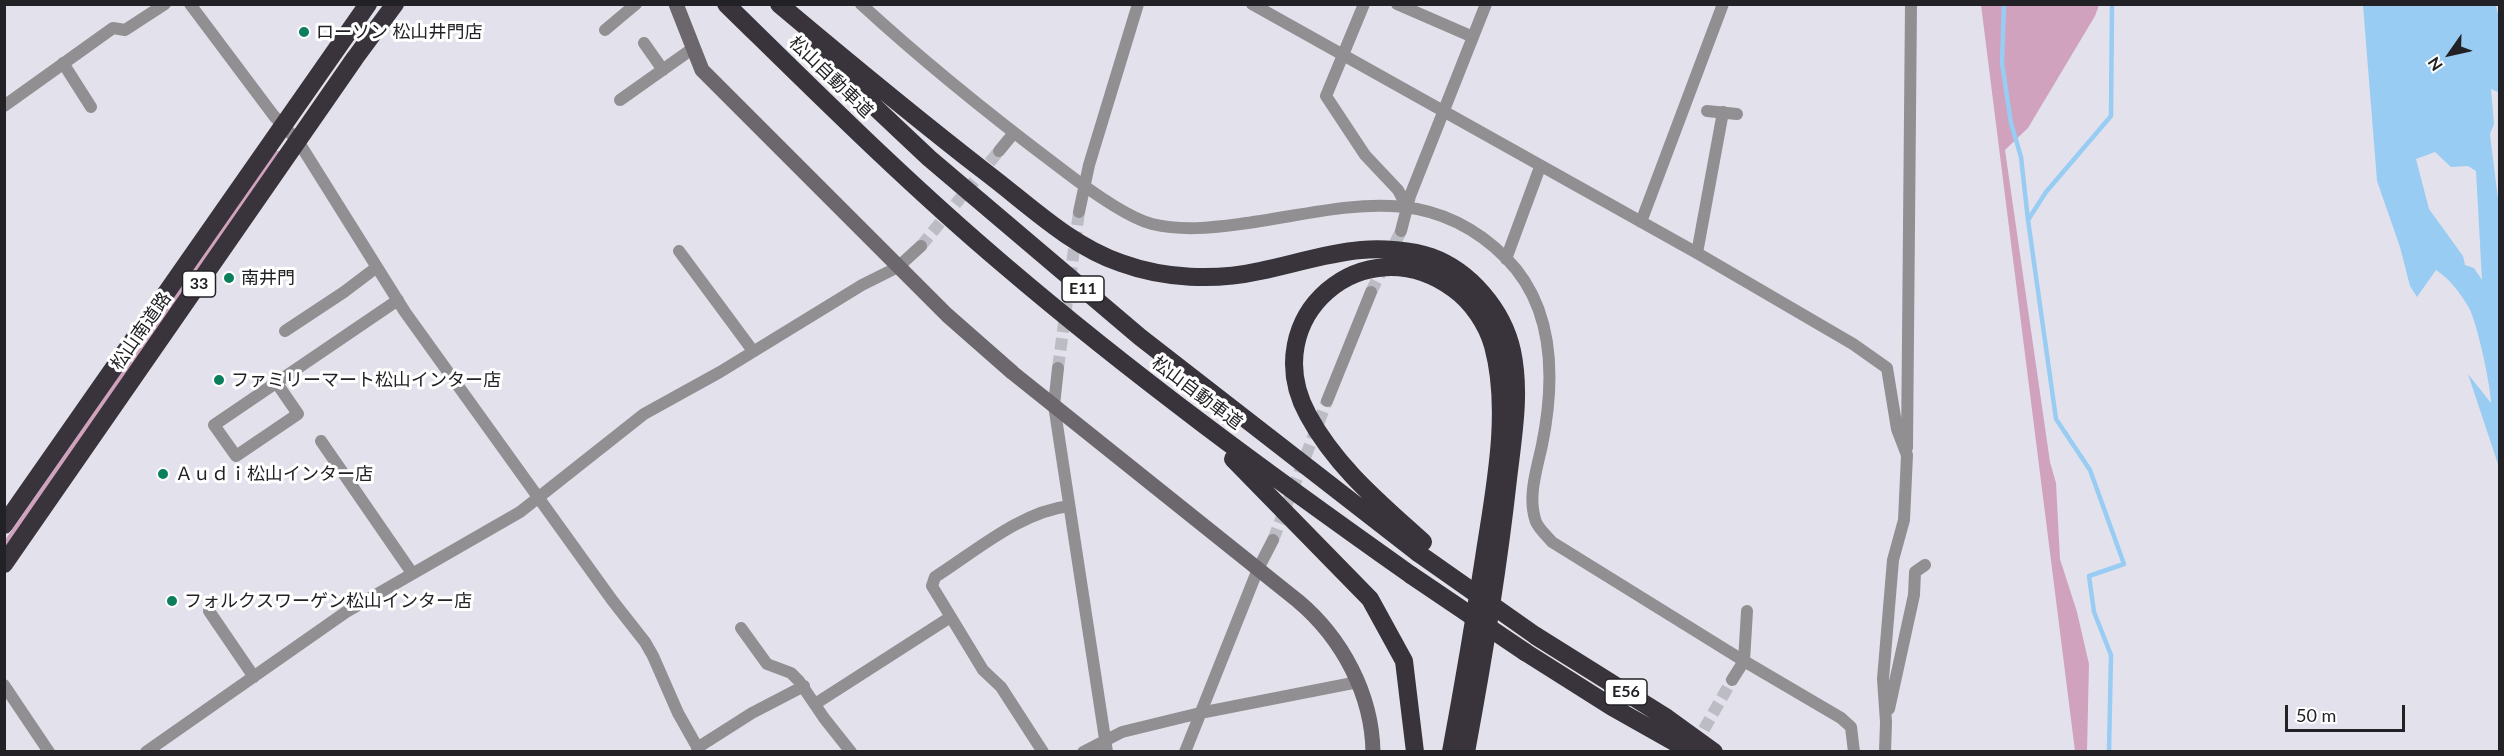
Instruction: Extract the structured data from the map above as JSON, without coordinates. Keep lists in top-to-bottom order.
{
  "streets": {
    "highway": [
      "松山自動車道",
      "33",
      "E11",
      "松山南道路",
      "E56"
    ]
  },
  "places": [
    "ローソン 松山井門店",
    "南井門",
    "ファミリーマート松山インター店",
    "Ａｕｄｉ松山インター店",
    "フォルクスワーゲン松山インター店"
  ],
  "scale_bar": "50 m",
  "north": "bottom left"
}
